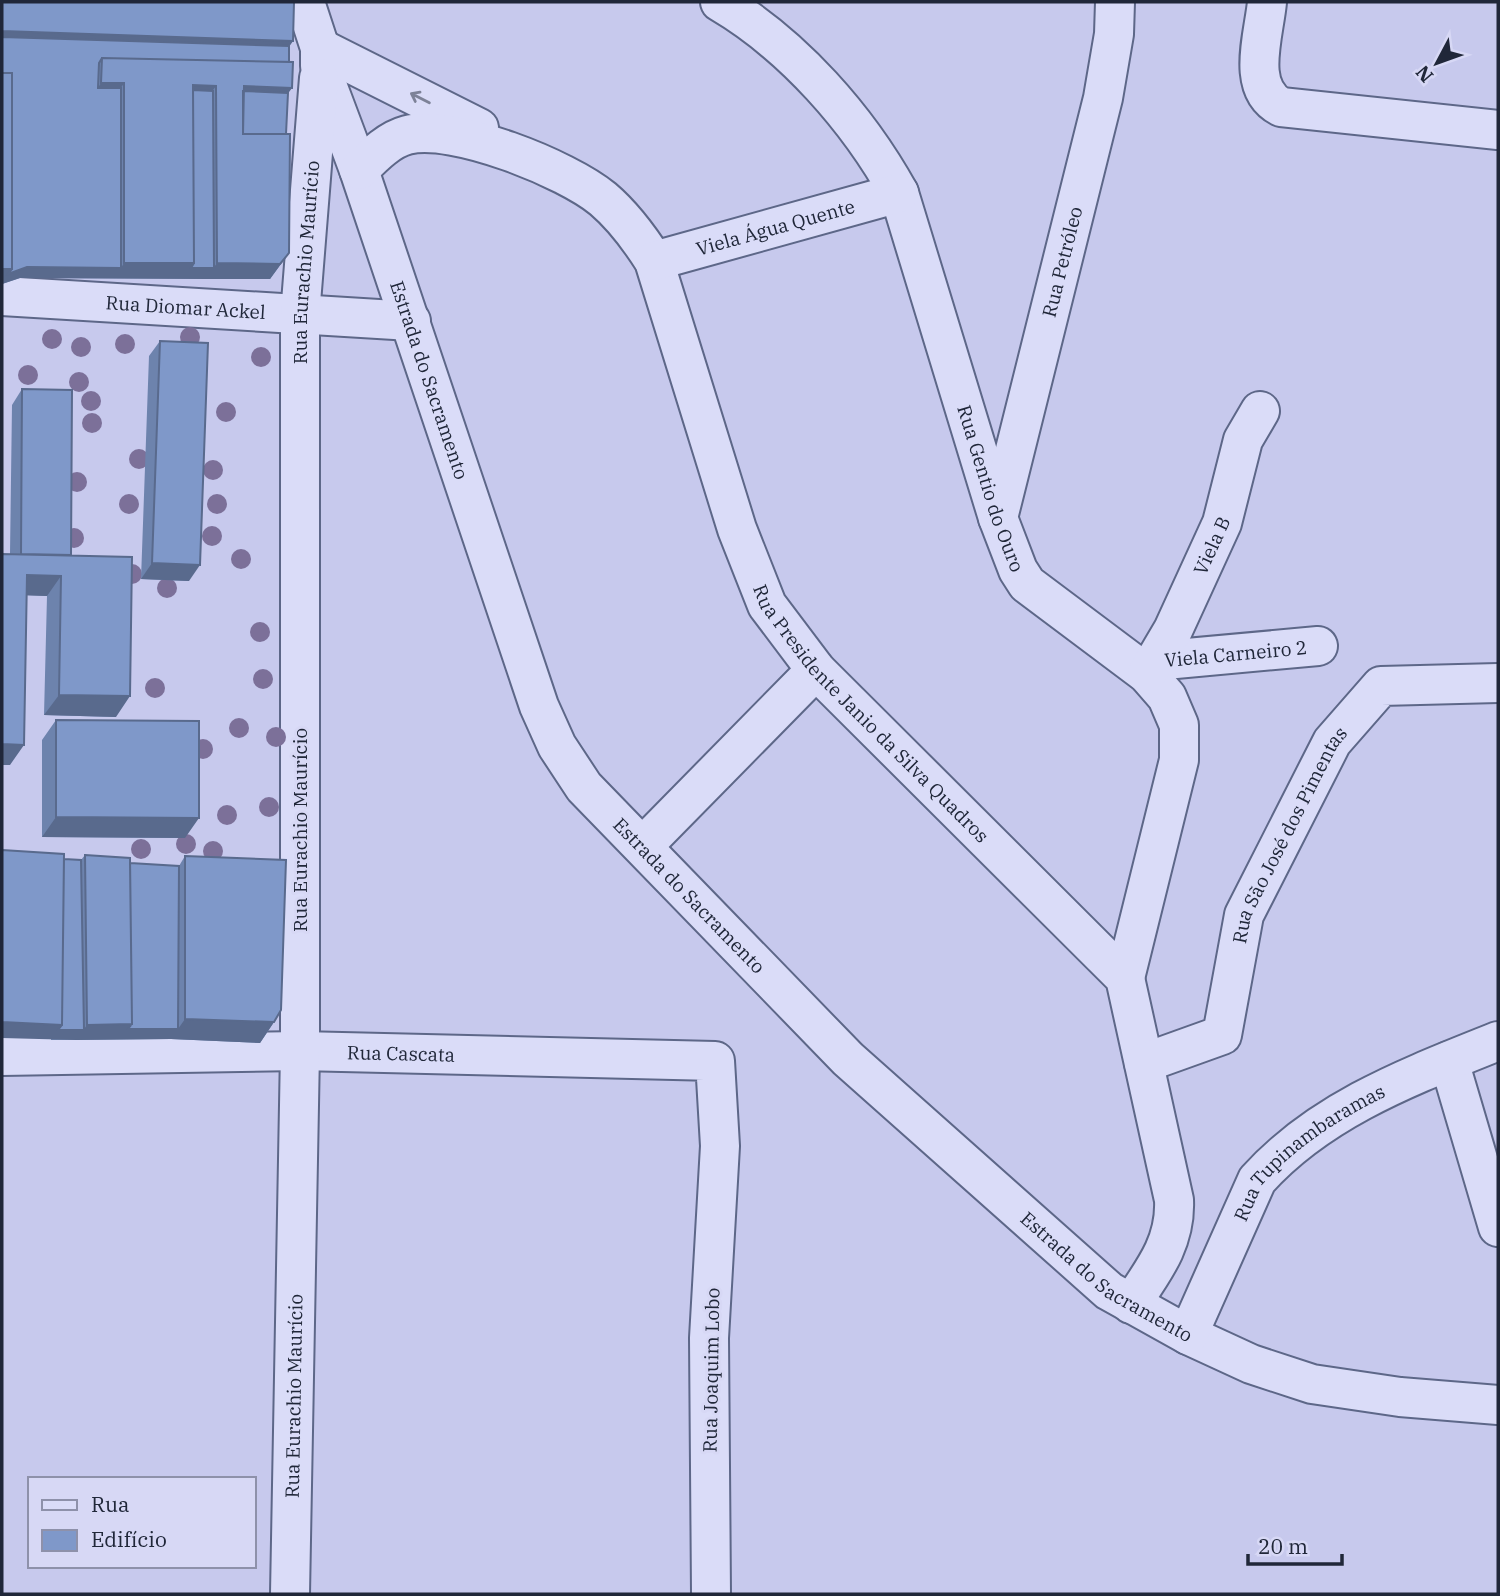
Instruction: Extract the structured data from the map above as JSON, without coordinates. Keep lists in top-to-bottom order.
{
  "streets": {
    "street": [
      "Viela Água Quente",
      "Rua Petróleo",
      "Rua Eurachio Maurício",
      "Rua Diomar Ackel",
      "Estrada do Sacramento",
      "Rua Gentio do Ouro",
      "Viela B",
      "Viela Carneiro 2",
      "Rua Presidente Janio da Silva Quadros",
      "Rua São José dos Pimentas",
      "Rua Cascata",
      "Rua Tupinambaramas",
      "Rua Joaquim Lobo"
    ]
  },
  "crossings": [
    ["Viela Água Quente", "Rua Gentio do Ouro"],
    ["Viela Água Quente", "Rua Presidente Janio da Silva Quadros"],
    ["Rua Petróleo", "Rua Gentio do Ouro"],
    ["Rua Eurachio Maurício", "Rua Diomar Ackel"],
    ["Rua Eurachio Maurício", "Estrada do Sacramento"],
    ["Rua Eurachio Maurício", "Rua Presidente Janio da Silva Quadros"],
    ["Rua Eurachio Maurício", "Rua Cascata"],
    ["Rua Diomar Ackel", "Estrada do Sacramento"],
    ["Estrada do Sacramento", "Rua Presidente Janio da Silva Quadros"],
    ["Estrada do Sacramento", "Rua Tupinambaramas"],
    ["Rua Gentio do Ouro", "Viela B"],
    ["Rua Gentio do Ouro", "Viela Carneiro 2"],
    ["Rua Gentio do Ouro", "Rua Presidente Janio da Silva Quadros"],
    ["Viela B", "Viela Carneiro 2"],
    ["Rua Cascata", "Rua Joaquim Lobo"]
  ],
  "legend": ["Rua", "Edifício"],
  "scale_bar": "20 m",
  "north": "bottom left"
}
